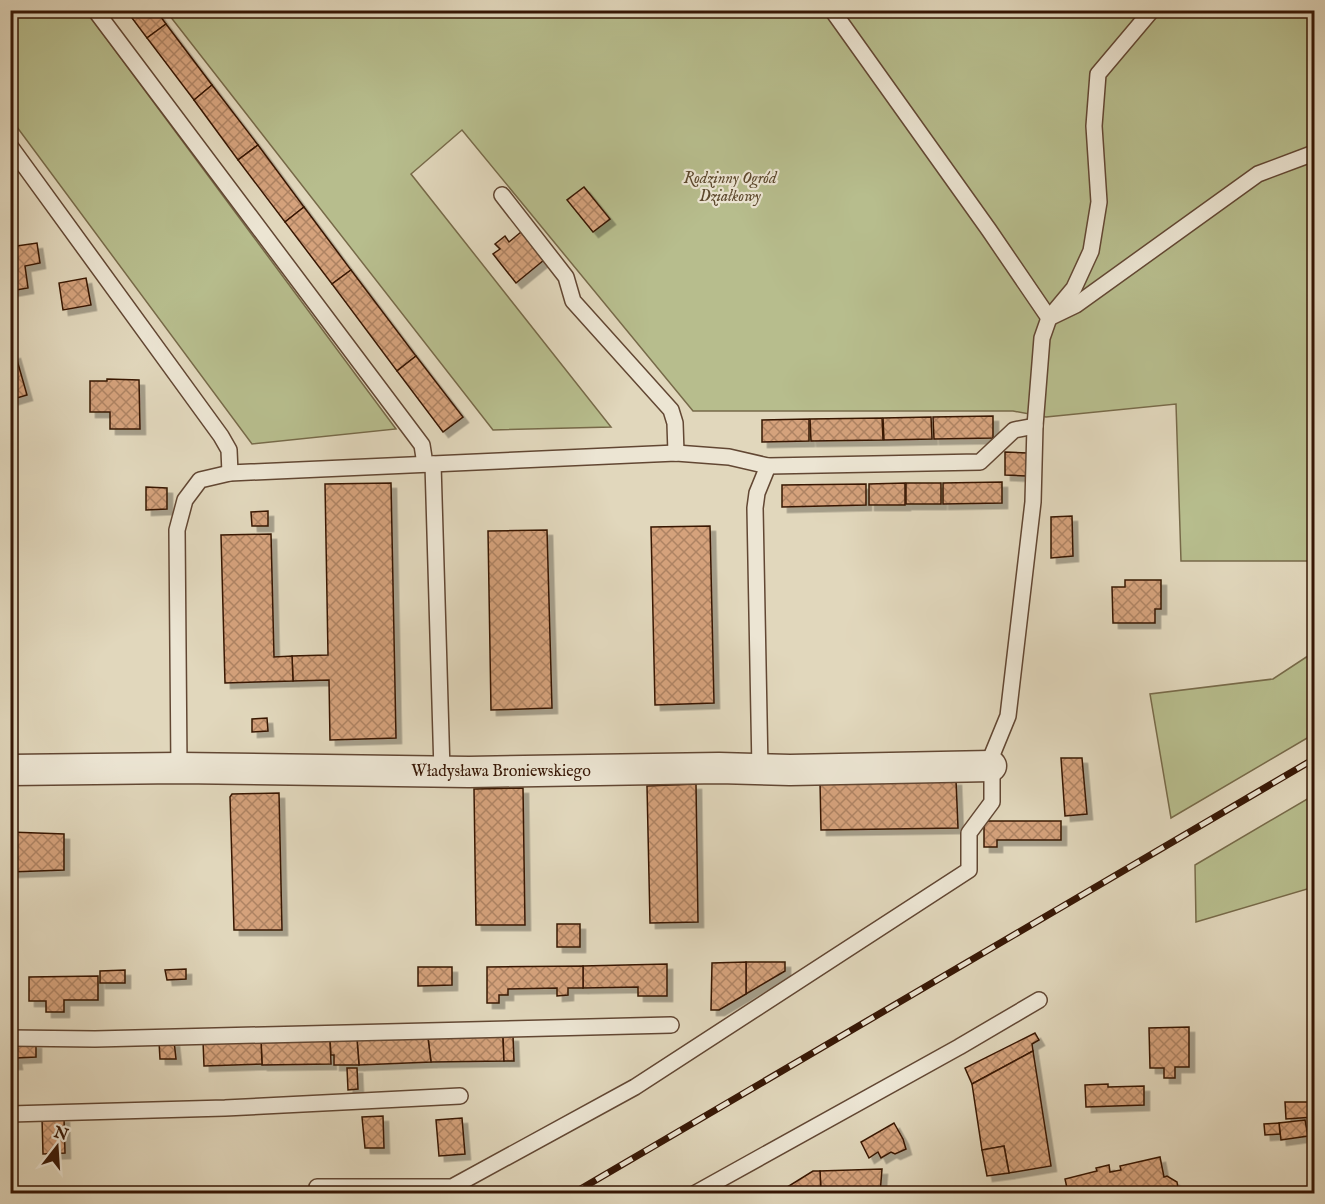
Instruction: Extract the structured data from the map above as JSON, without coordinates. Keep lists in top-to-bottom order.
{
  "streets": {
    "street": ["Władysława Broniewskiego"]
  },
  "parks": ["Rodzinny Ogród Działkowy"],
  "north": "top"
}
